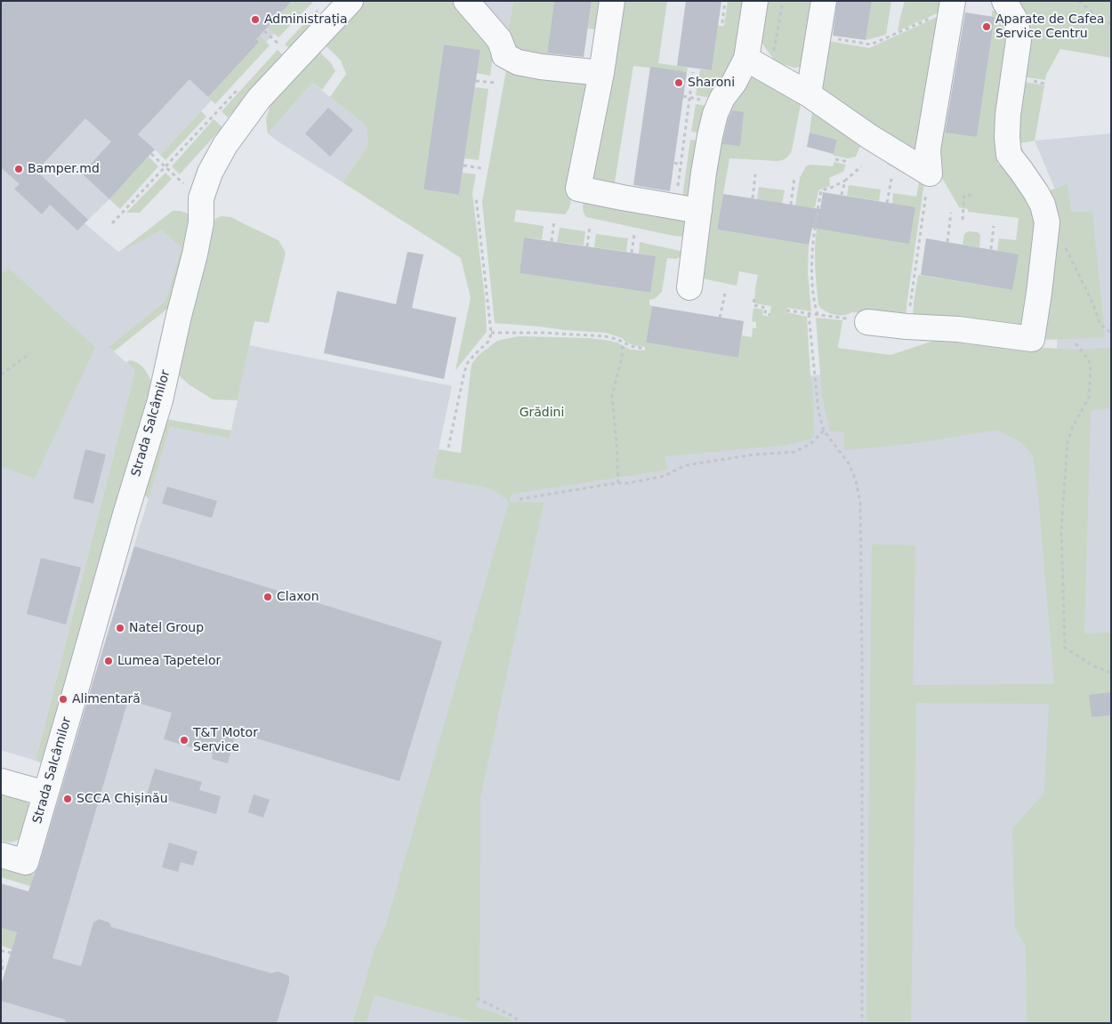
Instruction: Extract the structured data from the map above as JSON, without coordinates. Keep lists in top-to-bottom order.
{
  "streets": {
    "street": ["Strada Salcâmilor"]
  },
  "parks": ["Grădini"],
  "places": [
    "Administrația",
    "Aparate de Cafea Service Centru",
    "Sharoni",
    "Bamper.md",
    "Claxon",
    "Natel Group",
    "Lumea Tapetelor",
    "Alimentară",
    "T&T Motor Service",
    "SCCA Chișinău"
  ]
}
